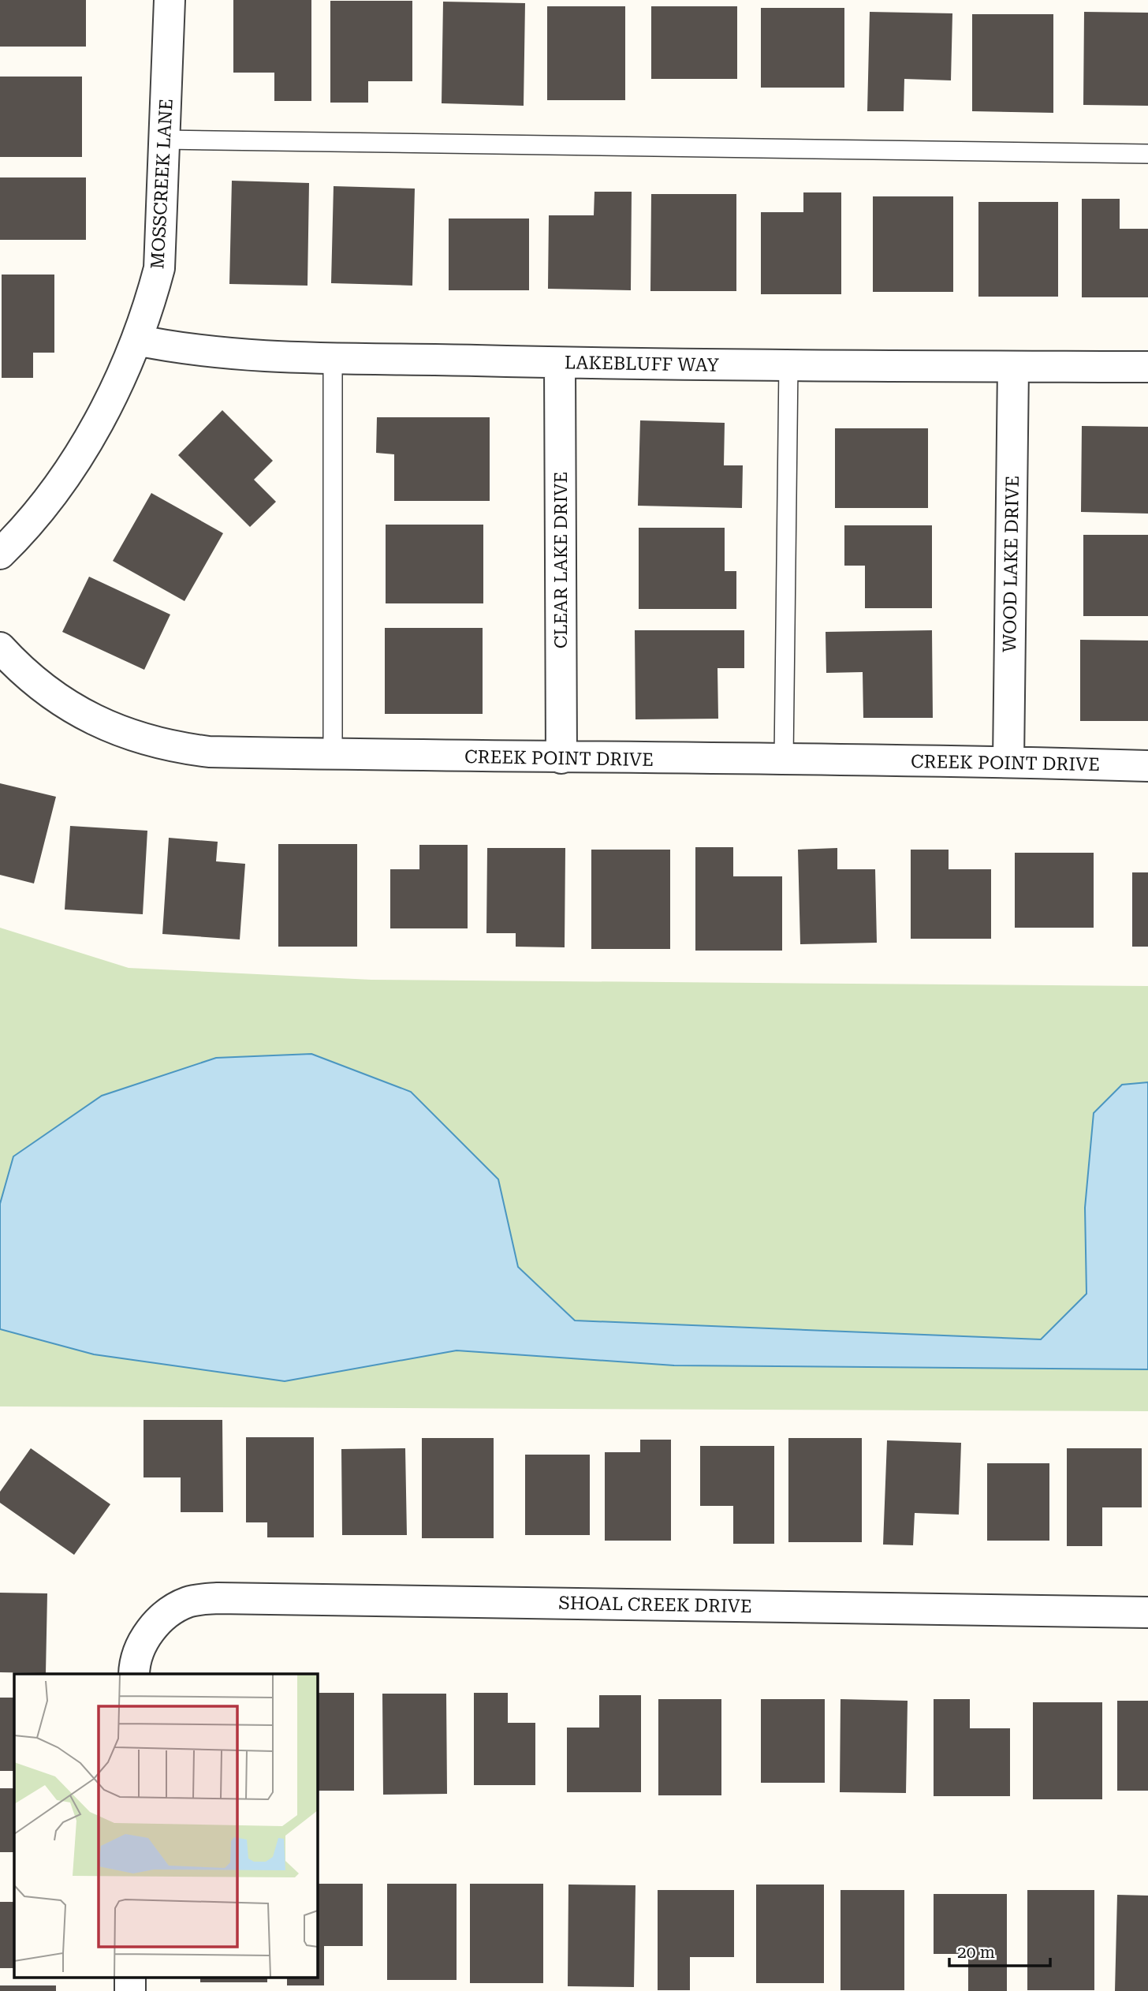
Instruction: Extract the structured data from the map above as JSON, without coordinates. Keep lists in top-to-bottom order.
{
  "streets": {
    "street": [
      "MOSSCREEK LANE",
      "LAKEBLUFF WAY",
      "CLEAR LAKE DRIVE",
      "WOOD LAKE DRIVE",
      "CREEK POINT DRIVE",
      "SHOAL CREEK DRIVE"
    ]
  },
  "crossings": [
    ["MOSSCREEK LANE", "LAKEBLUFF WAY"],
    ["LAKEBLUFF WAY", "CLEAR LAKE DRIVE"],
    ["LAKEBLUFF WAY", "WOOD LAKE DRIVE"],
    ["CLEAR LAKE DRIVE", "CREEK POINT DRIVE"],
    ["WOOD LAKE DRIVE", "CREEK POINT DRIVE"]
  ],
  "scale_bar": "20 m"
}
